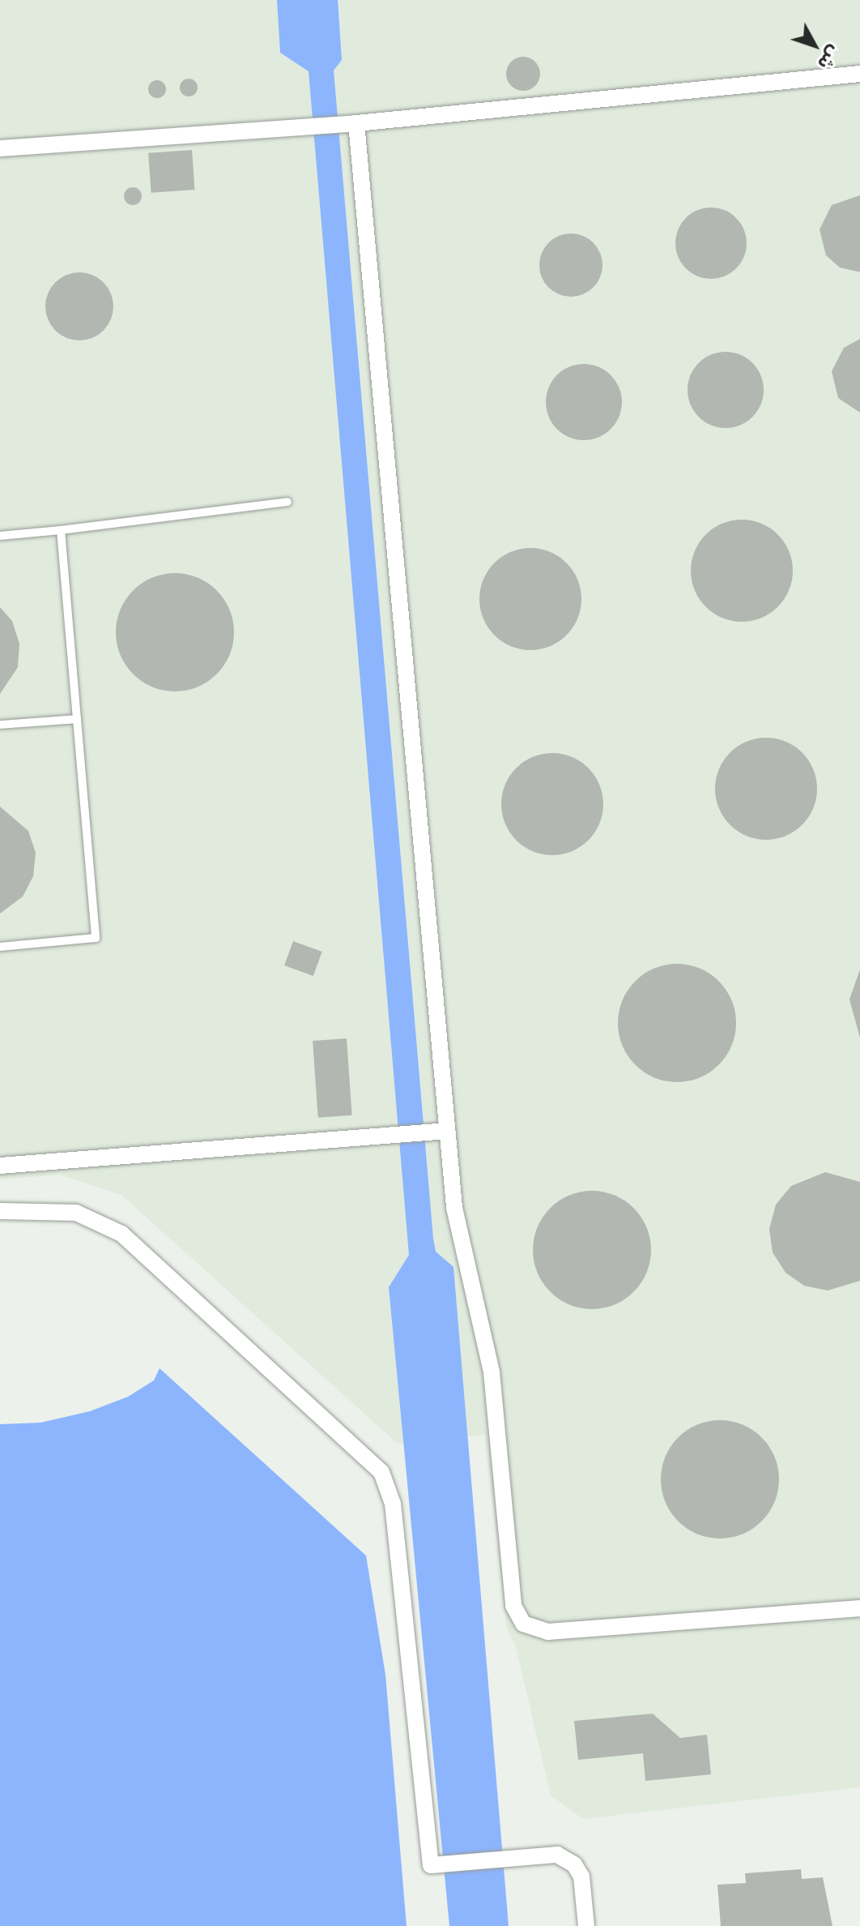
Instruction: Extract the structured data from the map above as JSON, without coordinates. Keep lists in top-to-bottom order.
{
  "north": "bottom right"
}
